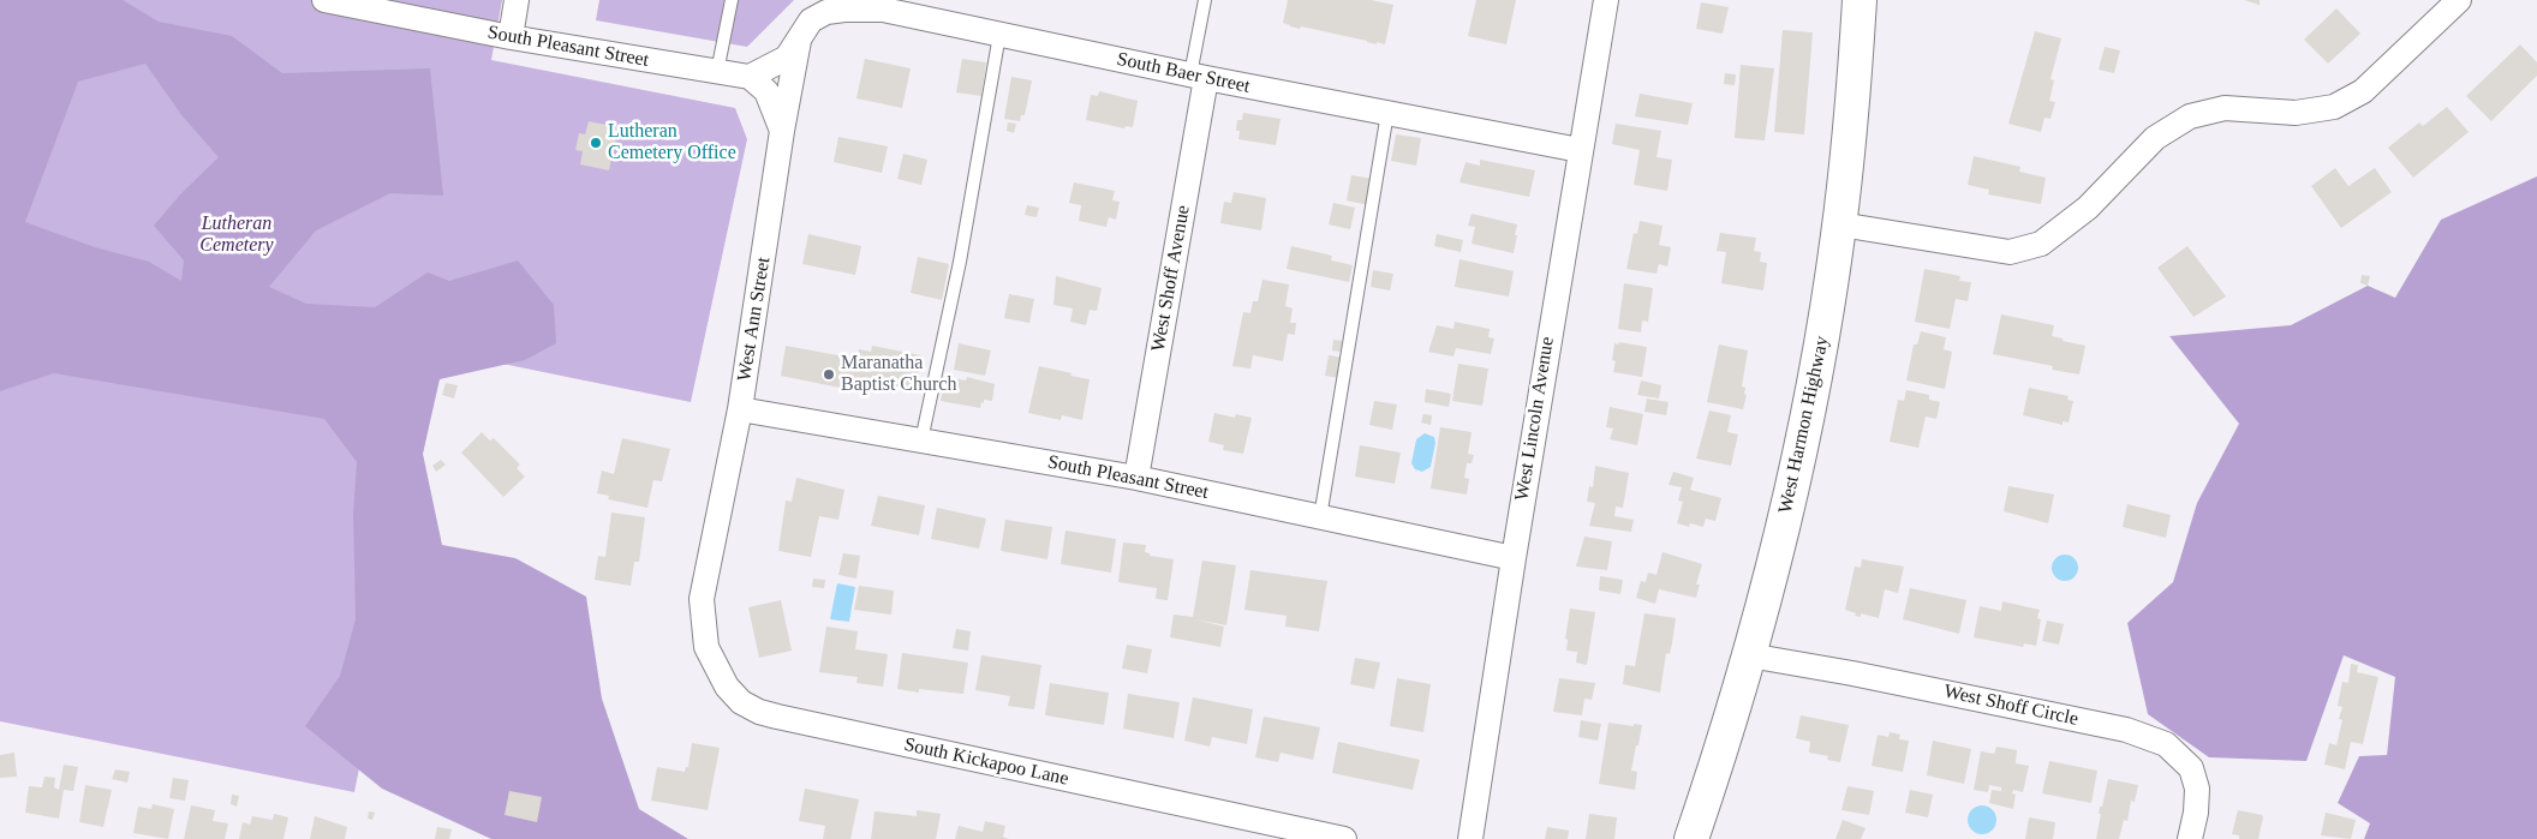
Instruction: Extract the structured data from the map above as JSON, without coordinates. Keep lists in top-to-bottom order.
{
  "streets": {
    "main road": ["West Harmon Highway"],
    "street": [
      "South Pleasant Street",
      "South Baer Street",
      "West Shoff Avenue",
      "West Ann Street",
      "West Lincoln Avenue",
      "West Shoff Circle",
      "South Kickapoo Lane"
    ]
  },
  "crossings": [
    ["South Pleasant Street", "West Shoff Avenue"],
    ["South Pleasant Street", "West Ann Street"],
    ["South Pleasant Street", "West Lincoln Avenue"],
    ["South Baer Street", "West Shoff Avenue"],
    ["South Baer Street", "West Ann Street"],
    ["South Baer Street", "West Lincoln Avenue"],
    ["West Ann Street", "South Kickapoo Lane"],
    ["West Harmon Highway", "West Shoff Circle"]
  ],
  "parks": ["Lutheran Cemetery"],
  "places": ["Lutheran Cemetery Office", "Maranatha Baptist Church"]
}
